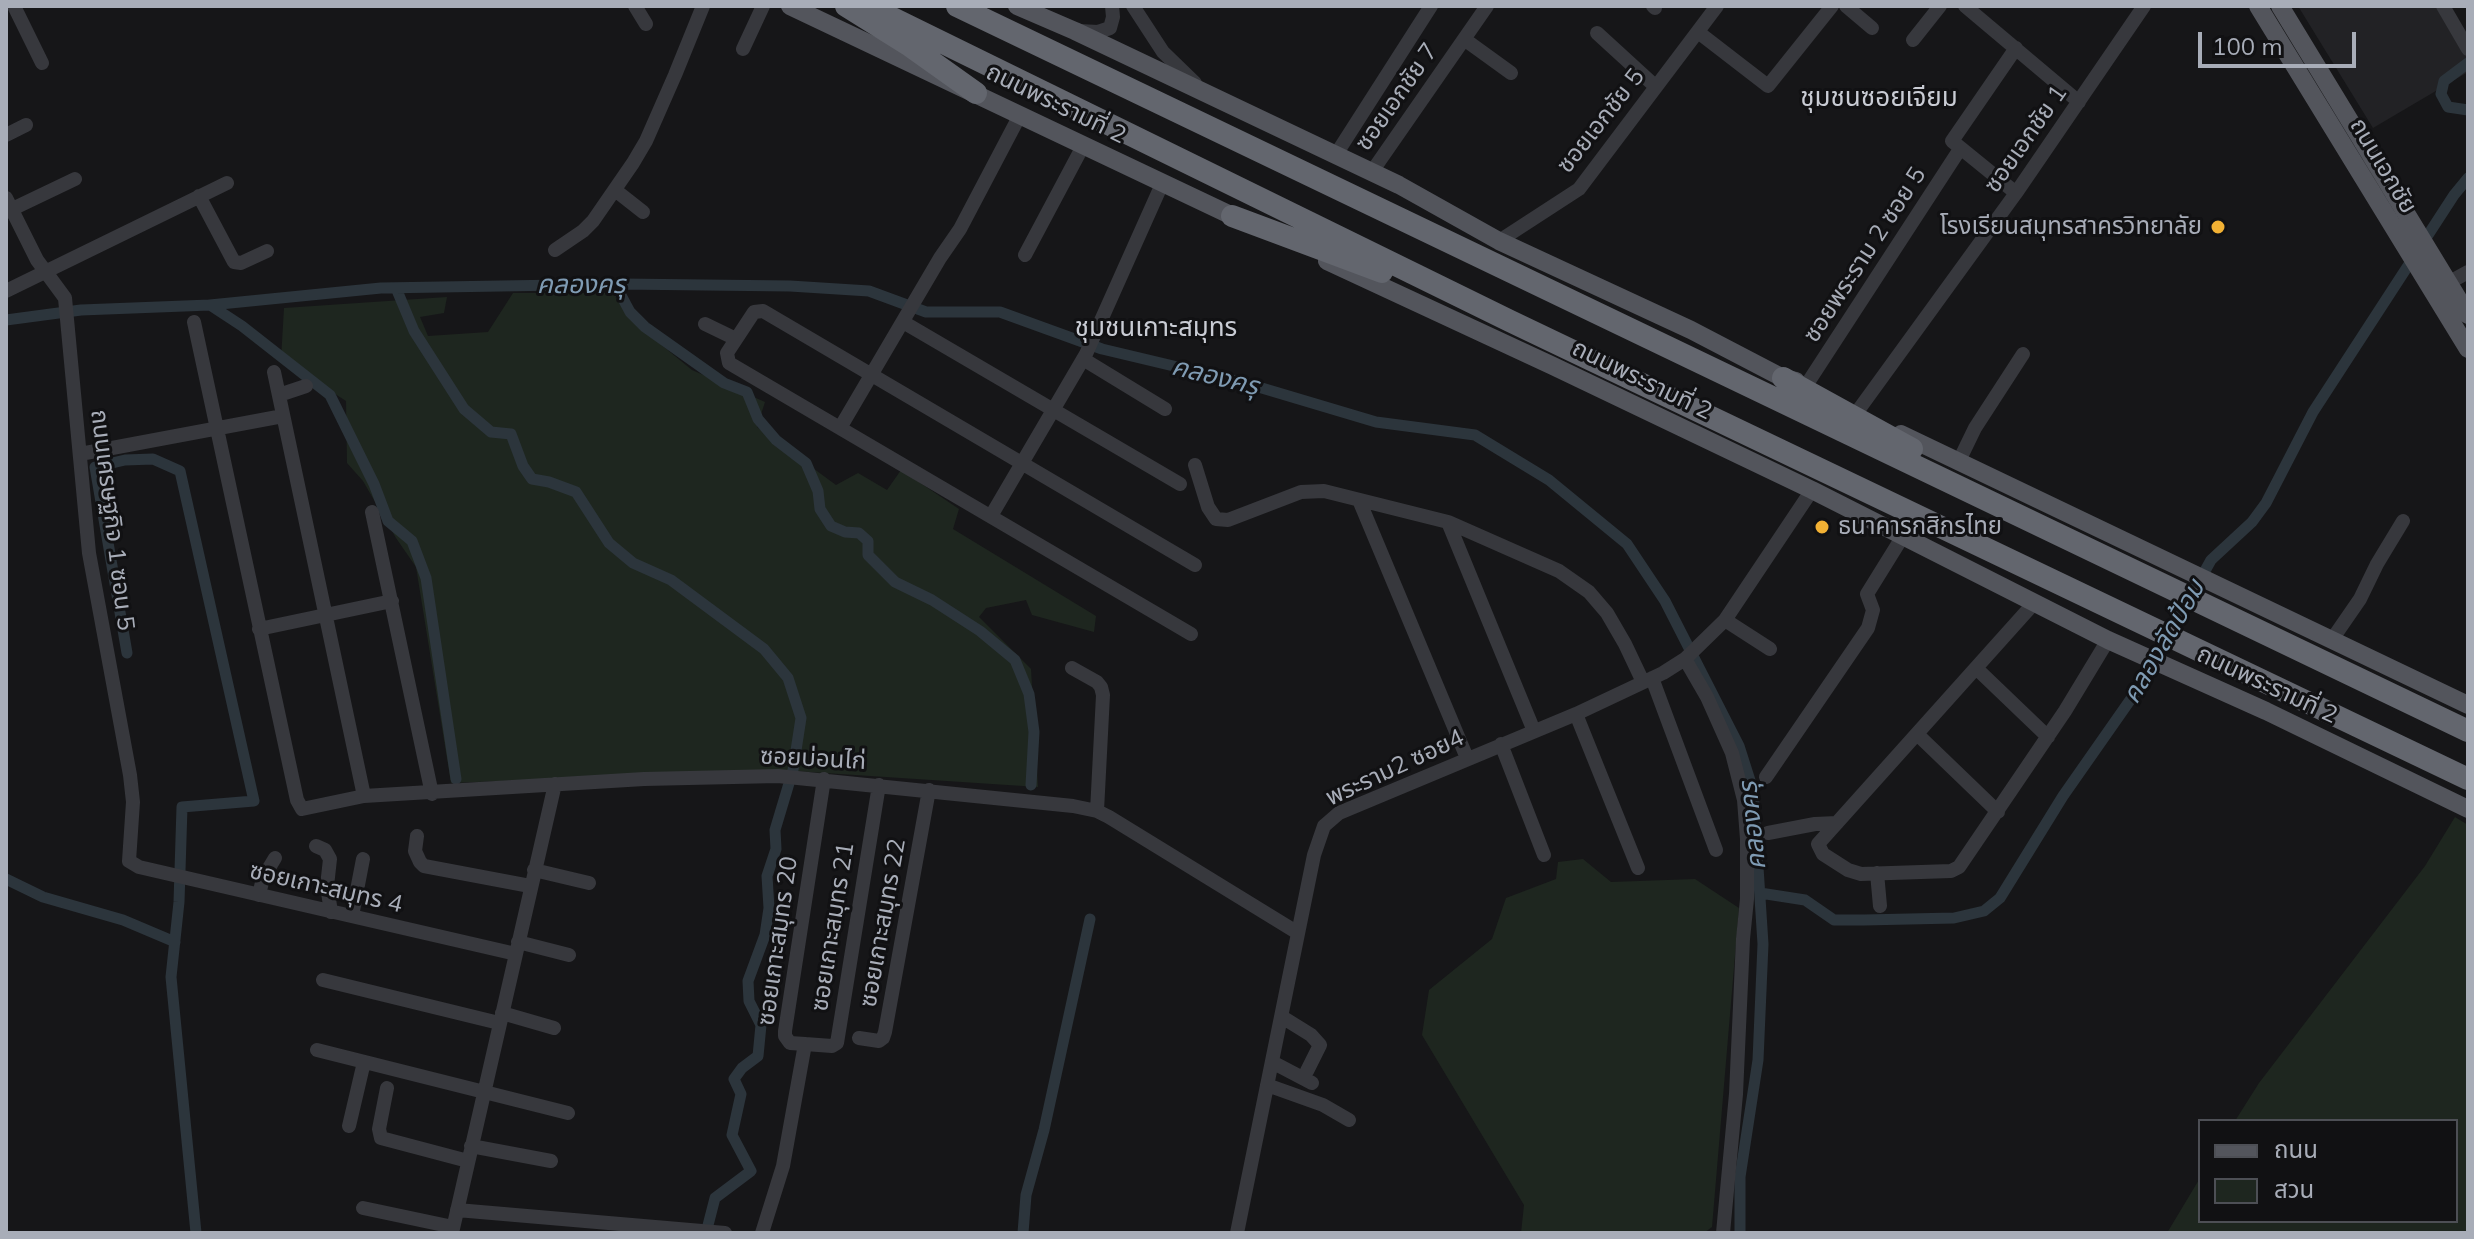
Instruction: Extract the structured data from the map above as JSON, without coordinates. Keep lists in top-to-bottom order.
{
  "streets": {
    "highway": ["ถนนพระรามที่ 2"],
    "main road": ["ถนนเอกชัย"],
    "street": [
      "ซอยเอกชัย 7",
      "ซอยเอกชัย 5",
      "ซอยเอกชัย 1",
      "ซอยพระราม 2 ซอย 5",
      "ถนนเศรษฐกิจ 1 ซอน 5",
      "ซอยบ่อนไก่",
      "พระราม2 ซอย4",
      "ซอยเกาะสมุทร 4",
      "ซอยเกาะสมุทร 22",
      "ซอยเกาะสมุทร 21",
      "ซอยเกาะสมุทร 20"
    ]
  },
  "crossings": [
    ["ซอยเอกชัย 7", "ถนนพระรามที่ 2"],
    ["ถนนพระรามที่ 2", "ซอยเอกชัย 5"],
    ["ถนนพระรามที่ 2", "ซอยเอกชัย 1"],
    ["ถนนพระรามที่ 2", "ซอยพระราม 2 ซอย 5"],
    ["ถนนเศรษฐกิจ 1 ซอน 5", "ซอยเกาะสมุทร 4"],
    ["ซอยบ่อนไก่", "พระราม2 ซอย4"],
    ["ซอยบ่อนไก่", "ซอยเกาะสมุทร 22"],
    ["ซอยบ่อนไก่", "ซอยเกาะสมุทร 21"],
    ["ซอยบ่อนไก่", "ซอยเกาะสมุทร 20"],
    ["ซอยเกาะสมุทร 21", "ซอยเกาะสมุทร 20"]
  ],
  "districts": ["ชุมชนซอยเจียม", "ชุมชนเกาะสมุทร"],
  "water": ["คลองครุ", "คลองลัดป้อม"],
  "places": ["โรงเรียนสมุทรสาครวิทยาลัย", "ธนาคารกสิกรไทย"],
  "legend": ["ถนน", "สวน"],
  "scale_bar": "100 m"
}
